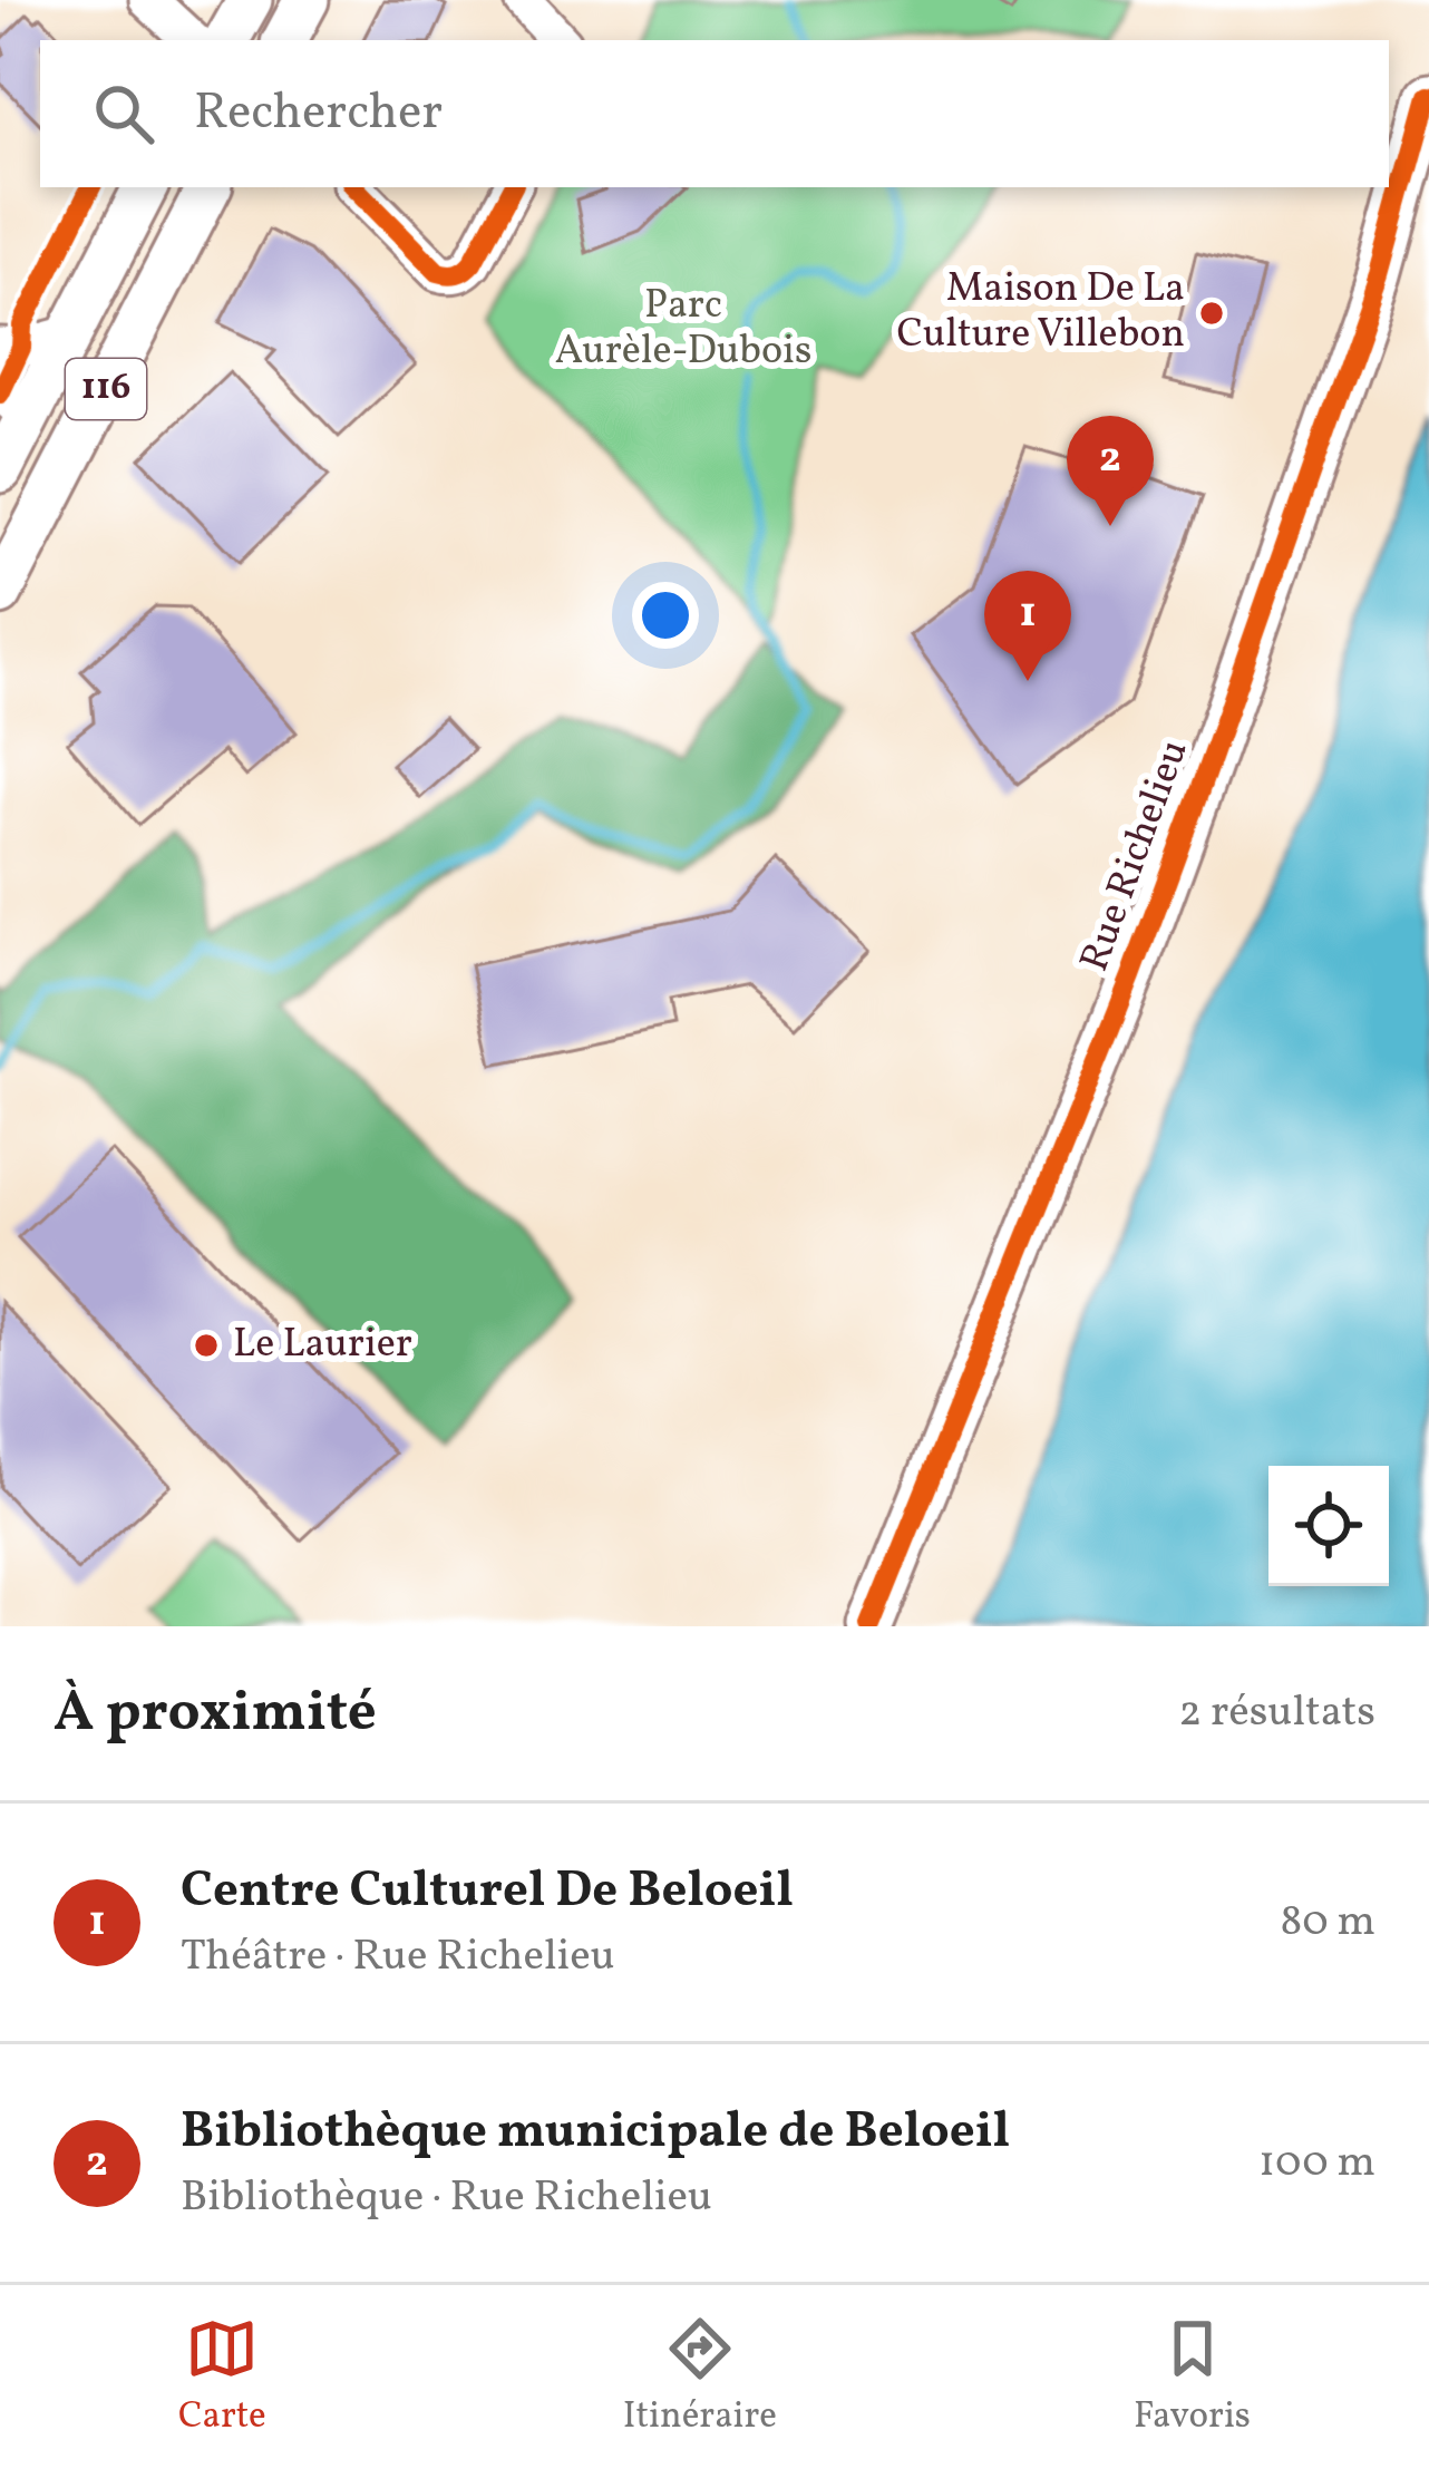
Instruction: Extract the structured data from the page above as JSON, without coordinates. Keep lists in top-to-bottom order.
{
  "streets": {
    "main road": ["116", "Rue Richelieu"]
  },
  "parks": ["Parc Aurèle-Dubois"],
  "places": ["Maison De La Culture Villebon", "Le Laurier"],
  "page": {
    "search": "Rechercher",
    "pins": ["2", "1"],
    "heading": ["À proximité", "2 résultats"],
    "list": [
      {
        "mark": "1",
        "name": "Centre Culturel De Beloeil",
        "note": "Théâtre · Rue Richelieu",
        "value": "80 m"
      },
      {
        "mark": "2",
        "name": "Bibliothèque municipale de Beloeil",
        "note": "Bibliothèque · Rue Richelieu",
        "value": "100 m"
      }
    ],
    "nav": ["Carte", "Itinéraire", "Favoris"]
  }
}
